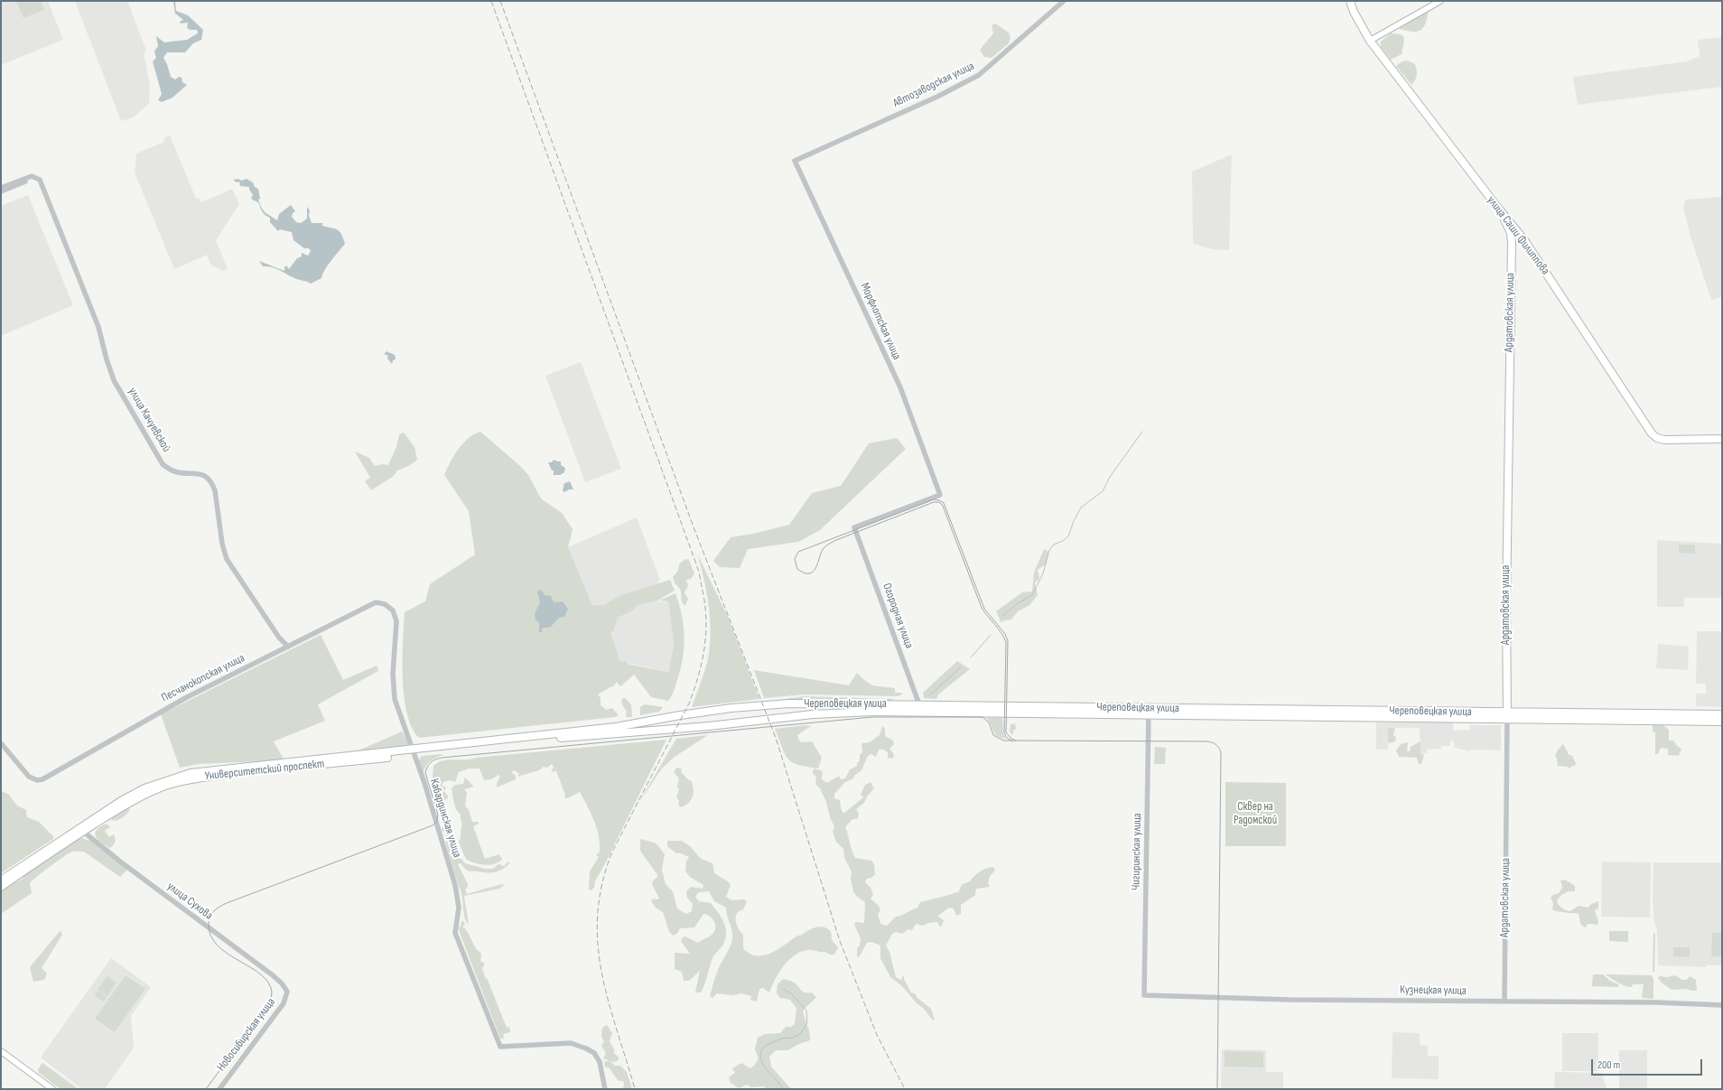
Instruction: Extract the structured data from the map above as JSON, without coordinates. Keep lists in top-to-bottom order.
{
  "streets": {
    "highway": [
      "улица Саши Филиппова",
      "Ардатовская улица",
      "Череповецкая улица",
      "Университетский проспект"
    ],
    "street": [
      "Автозаводская улица",
      "Морфлотская улица",
      "улица Качуевской",
      "Огородная улица",
      "Песчанокопская улица",
      "Кабардинская улица",
      "Чигиринская улица",
      "улица Сухова",
      "Кузнецкая улица",
      "Новосибирская улица"
    ]
  },
  "crossings": [
    ["Автозаводская улица", "Морфлотская улица"],
    ["улица Саши Филиппова", "Ардатовская улица"],
    ["Ардатовская улица", "Череповецкая улица"],
    ["Ардатовская улица", "Кузнецкая улица"],
    ["Морфлотская улица", "Огородная улица"],
    ["улица Качуевской", "Песчанокопская улица"],
    ["Огородная улица", "Череповецкая улица"],
    ["Песчанокопская улица", "Кабардинская улица"],
    ["Череповецкая улица", "Университетский проспект"],
    ["Череповецкая улица", "Чигиринская улица"],
    ["Университетский проспект", "Кабардинская улица"],
    ["Университетский проспект", "улица Сухова"],
    ["Чигиринская улица", "Кузнецкая улица"],
    ["улица Сухова", "Новосибирская улица"]
  ],
  "parks": ["Сквер на Радомской"],
  "scale_bar": "200 m"
}
